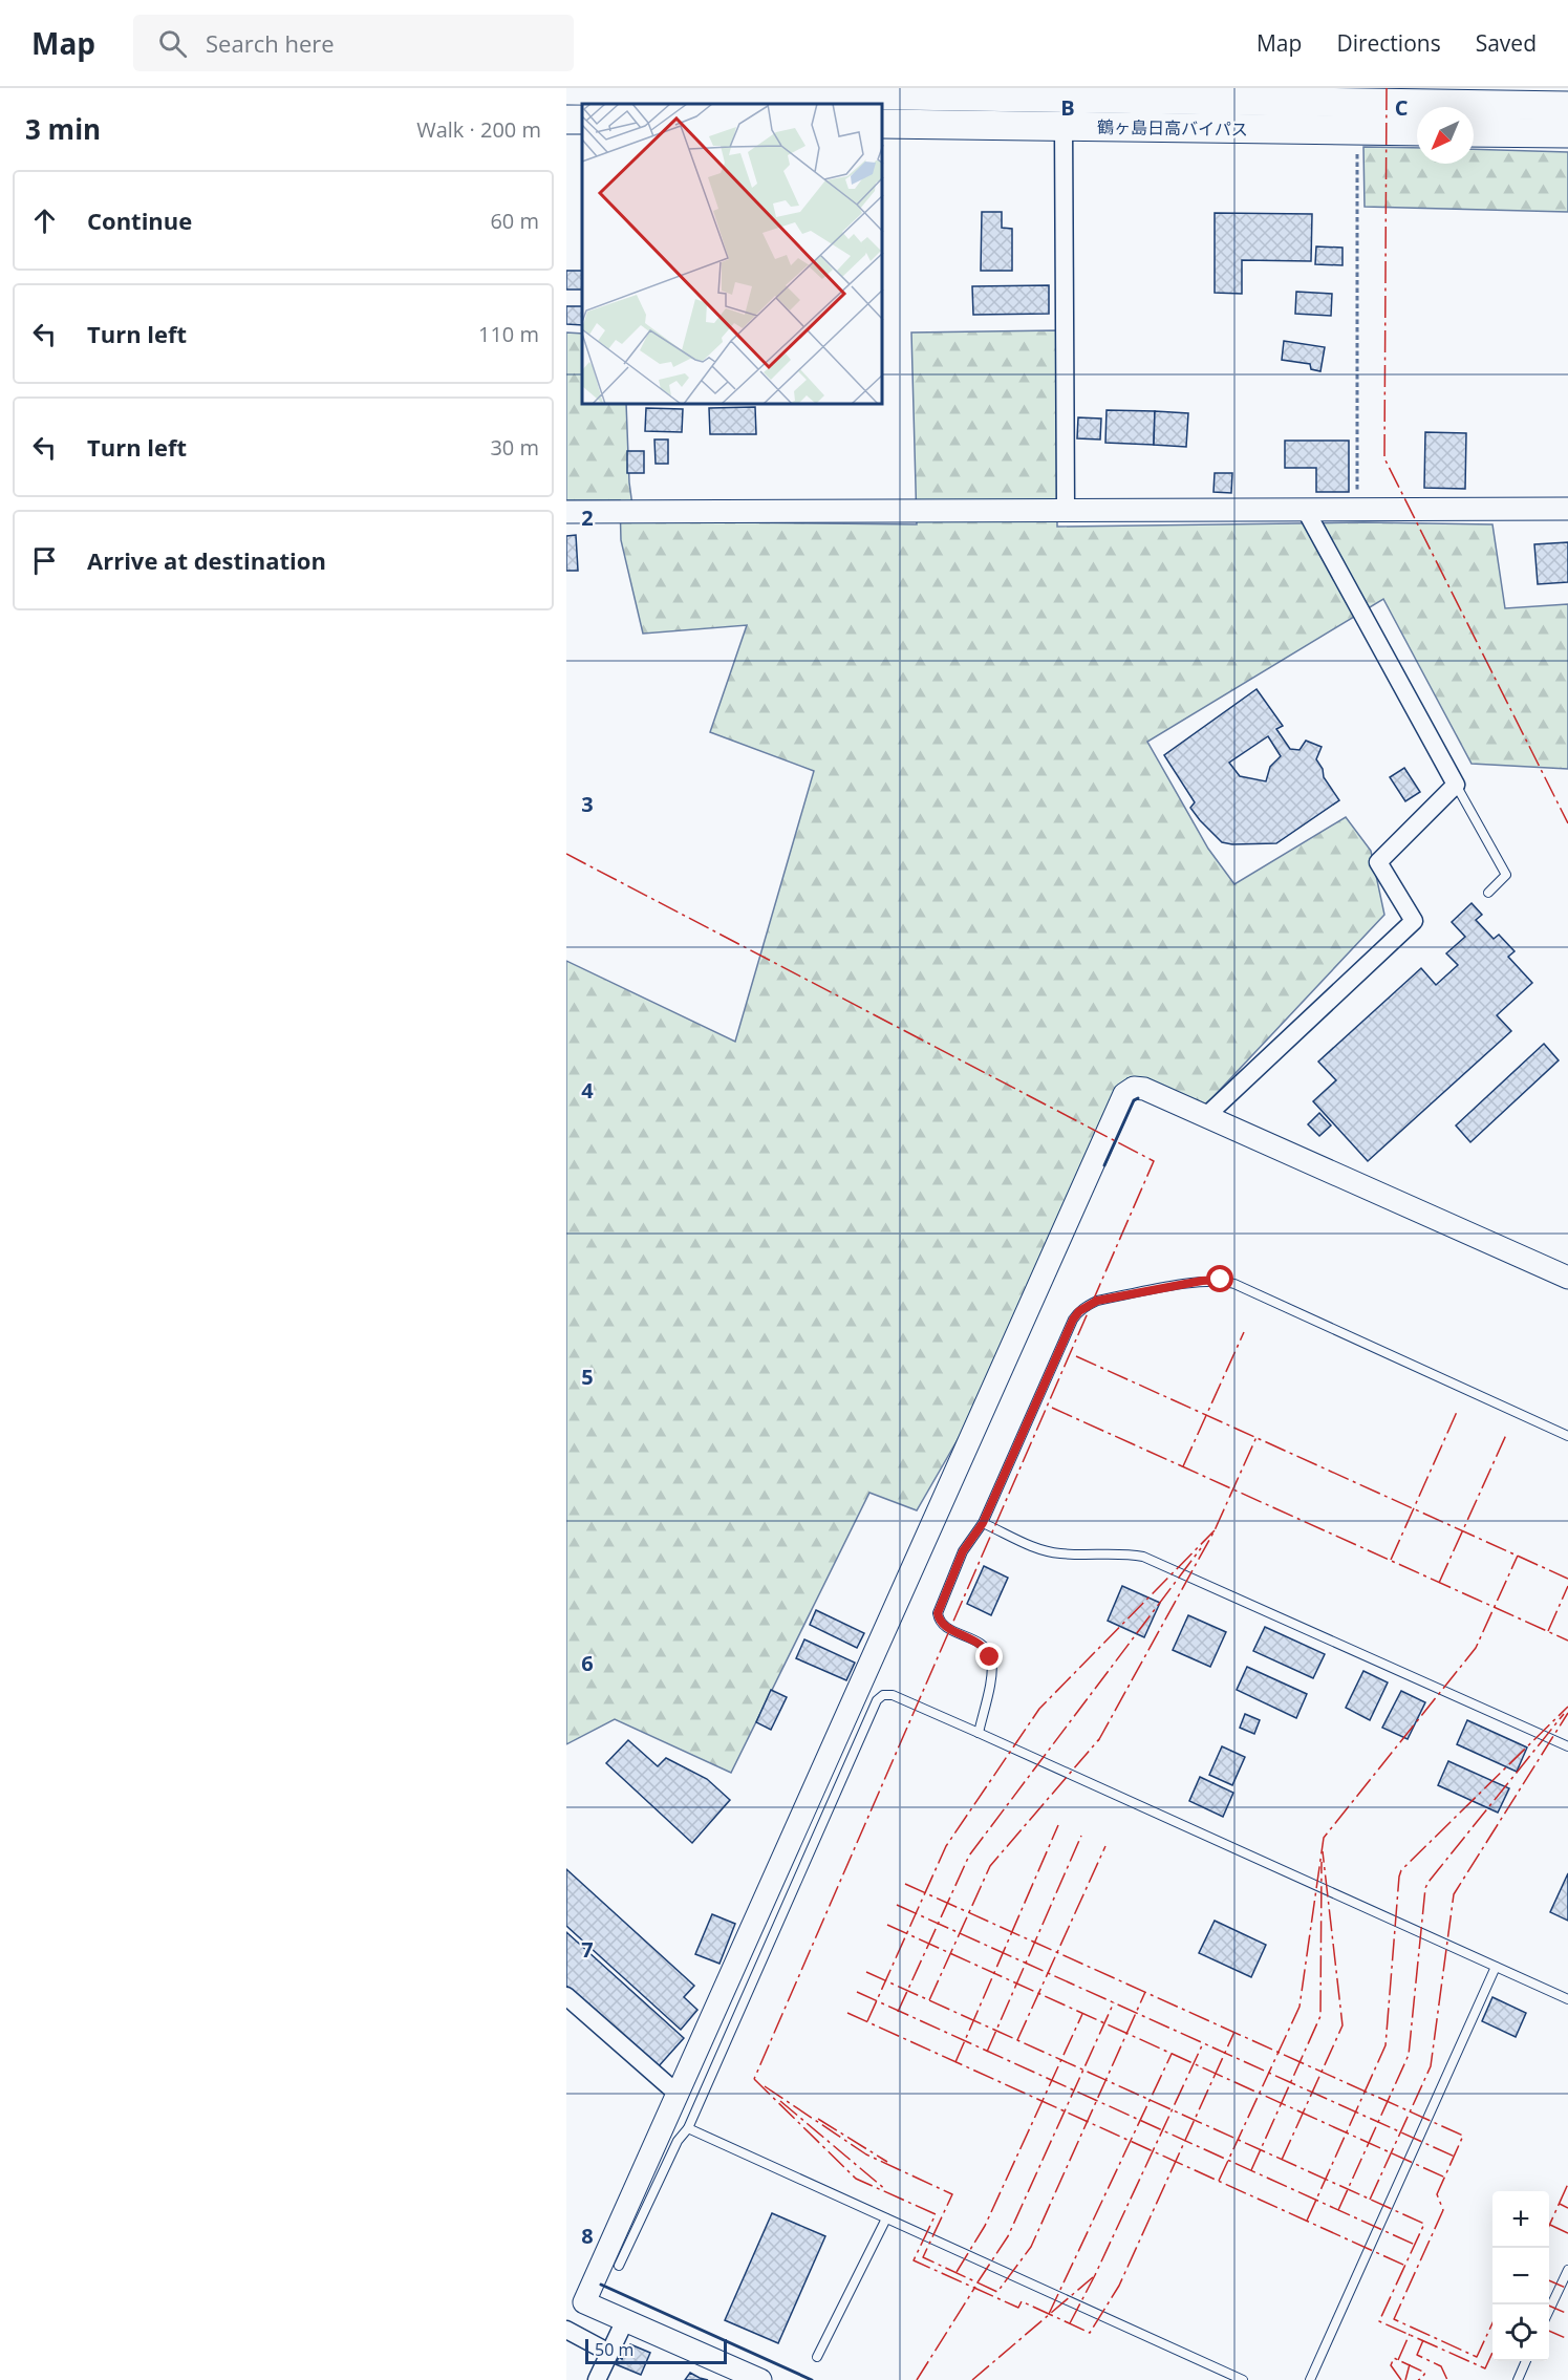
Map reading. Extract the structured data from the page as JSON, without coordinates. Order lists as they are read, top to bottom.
{
  "streets": {
    "highway": ["鶴ヶ島日高バイパス"]
  },
  "scale_bar": "50 m",
  "north": "bottom left",
  "page": {
    "header": "Map",
    "search": "Search here",
    "nav": ["Map", "Directions", "Saved"],
    "heading": ["3 min", "Walk · 200 m"],
    "list": [
      ["Continue", "60 m"],
      ["Turn left", "110 m"],
      ["Turn left", "30 m"],
      "Arrive at destination"
    ],
    "map_buttons": ["+", "−"],
    "scale": "50 m"
  },
  "grid": {
    "columns": ["B", "C"],
    "rows": [
      "2",
      "3",
      "4",
      "5",
      "6",
      "7",
      "8"
    ]
  }
}
